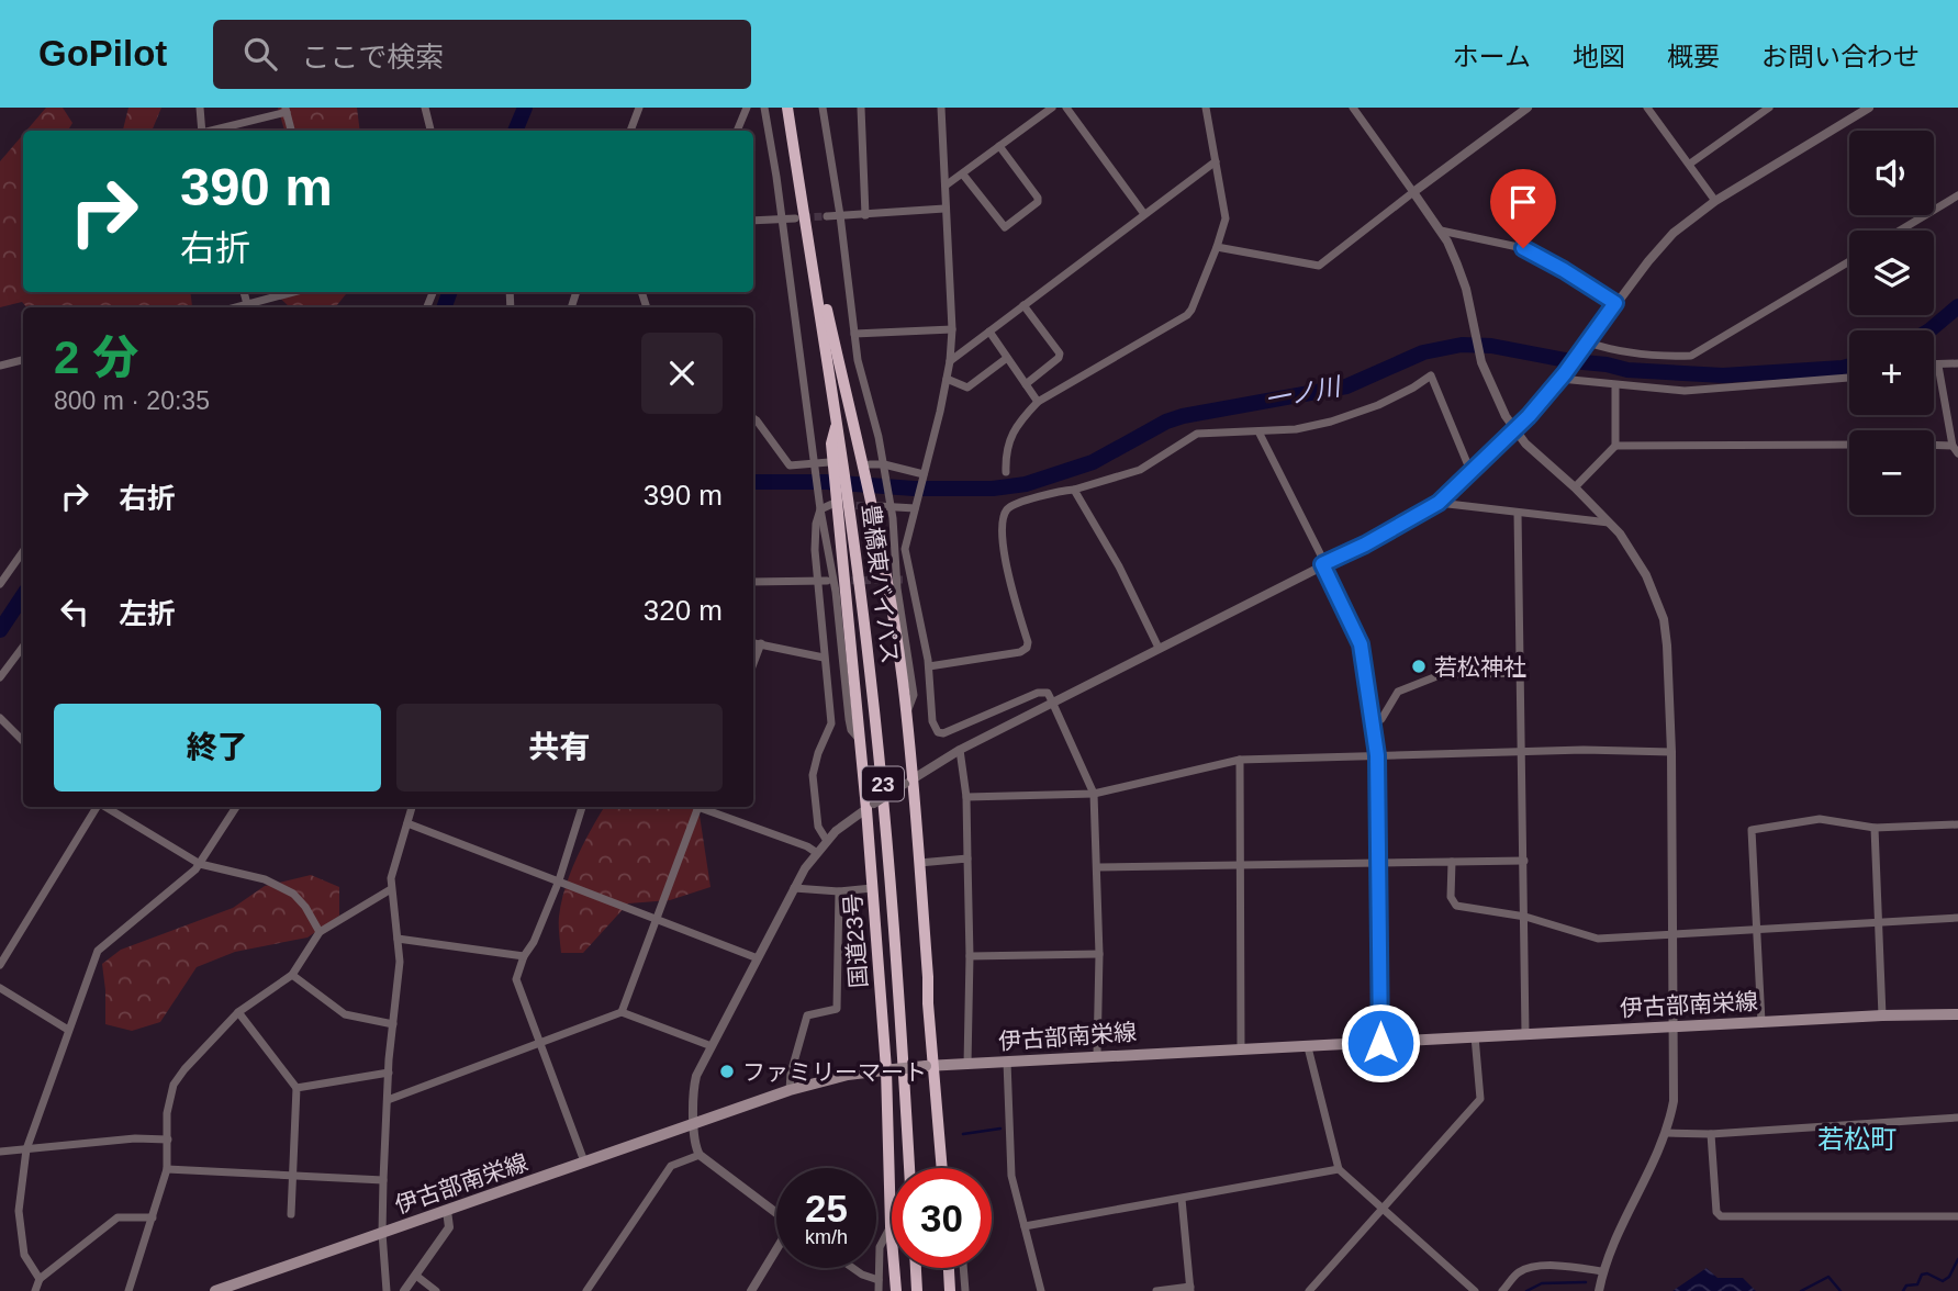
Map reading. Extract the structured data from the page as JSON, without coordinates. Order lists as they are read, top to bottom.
{
  "streets": {
    "highway": ["豊橋東バイパス", "23", "国道23号"],
    "main road": ["伊古部南栄線"]
  },
  "crossings": [
    ["豊橋東バイパス", "23"],
    ["豊橋東バイパス", "国道23号"],
    ["豊橋東バイパス", "伊古部南栄線"],
    ["23", "国道23号"],
    ["23", "伊古部南栄線"],
    ["国道23号", "伊古部南栄線"]
  ],
  "districts": ["若松町"],
  "water": ["一ノ川"],
  "places": ["若松神社", "ファミリーマート"],
  "page": {
    "header": "GoPilot",
    "search": "ここで検索",
    "nav": [
      "ホーム",
      "地図",
      "概要",
      "お問い合わせ"
    ],
    "map_buttons": ["+", "−"],
    "turn": ["390 m", "右折"],
    "heading": ["2 分", "800 m · 20:35"],
    "list": [
      {
        "name": "右折",
        "value": "390 m"
      },
      {
        "name": "左折",
        "value": "320 m"
      }
    ],
    "buttons": ["終了", "共有"],
    "speed": "25 km/h",
    "limit": "30"
  }
}
